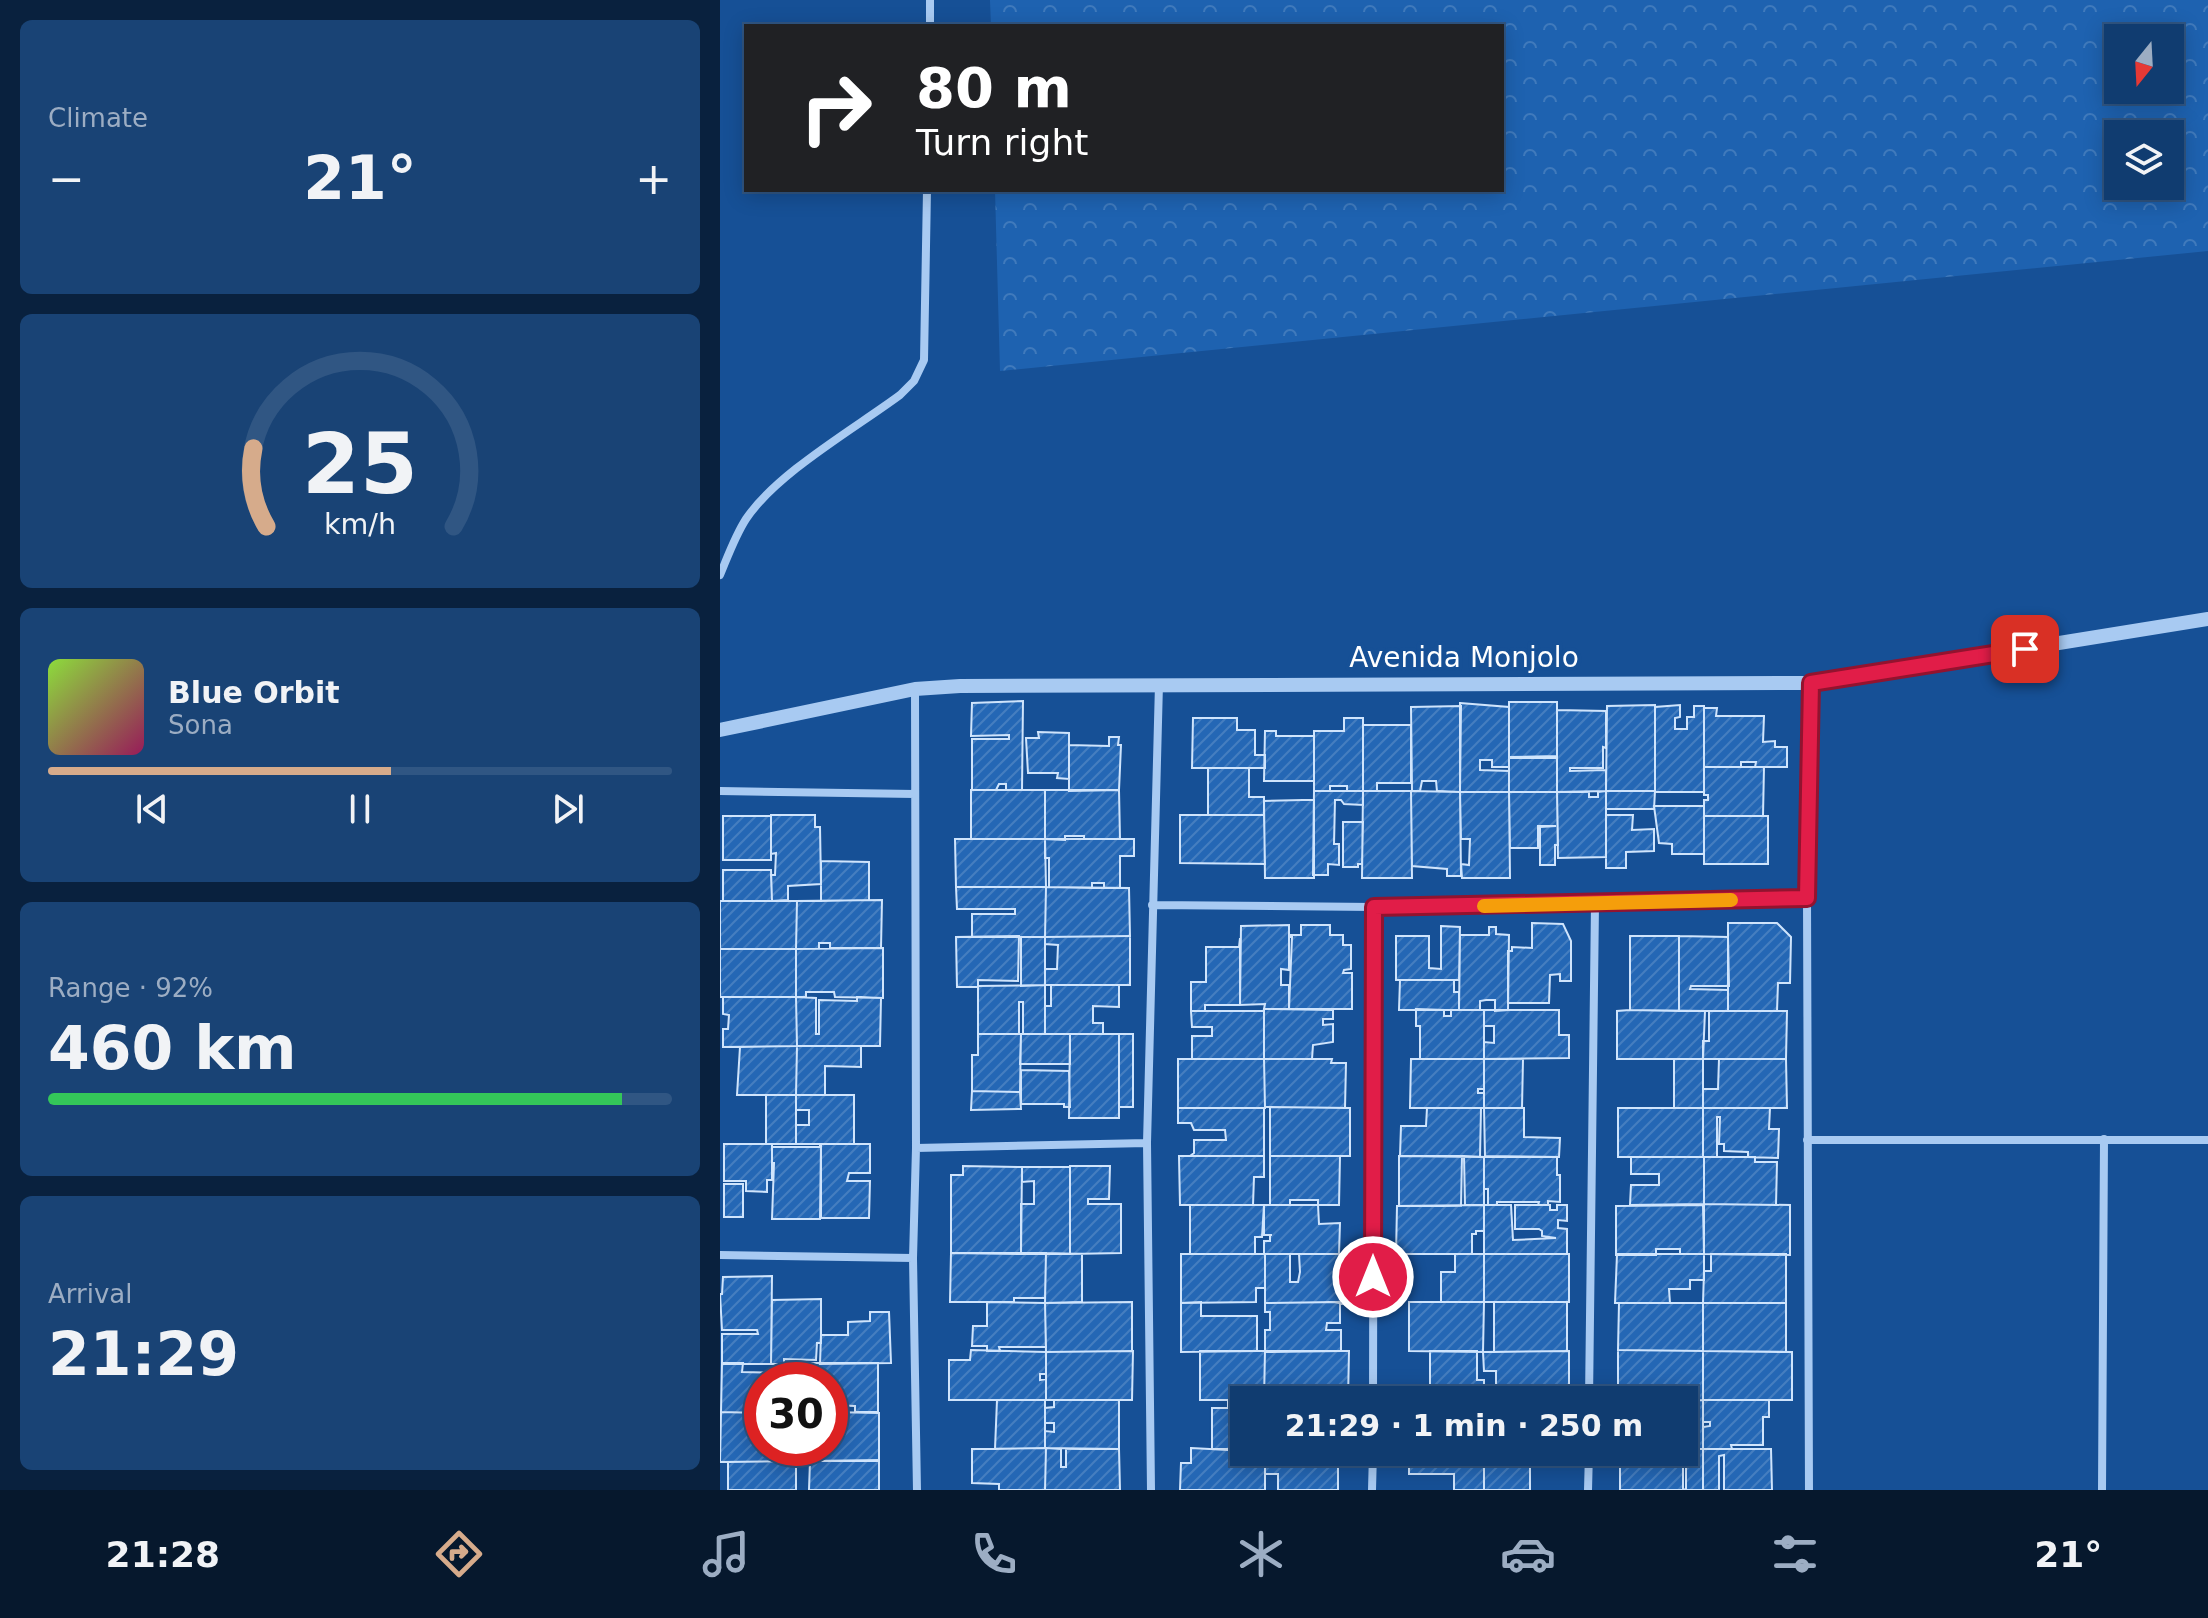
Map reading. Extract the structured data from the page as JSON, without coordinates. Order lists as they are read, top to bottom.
{
  "streets": {
    "street": ["Avenida Monjolo"]
  },
  "north": "bottom",
  "page": {
    "tile": [
      "Climate",
      ["Range · 92%", "460 km"],
      ["Arrival", "21:29"]
    ],
    "turn": ["80 m", "Turn right"],
    "heat": ["−", "21°", "+"],
    "song": ["Blue Orbit", "Sona"],
    "limit": "30",
    "trip": "21:29 · 1 min · 250 m",
    "tabs": ["21:28", "21°"],
    "gauge": ["25", "km/h"]
  }
}
